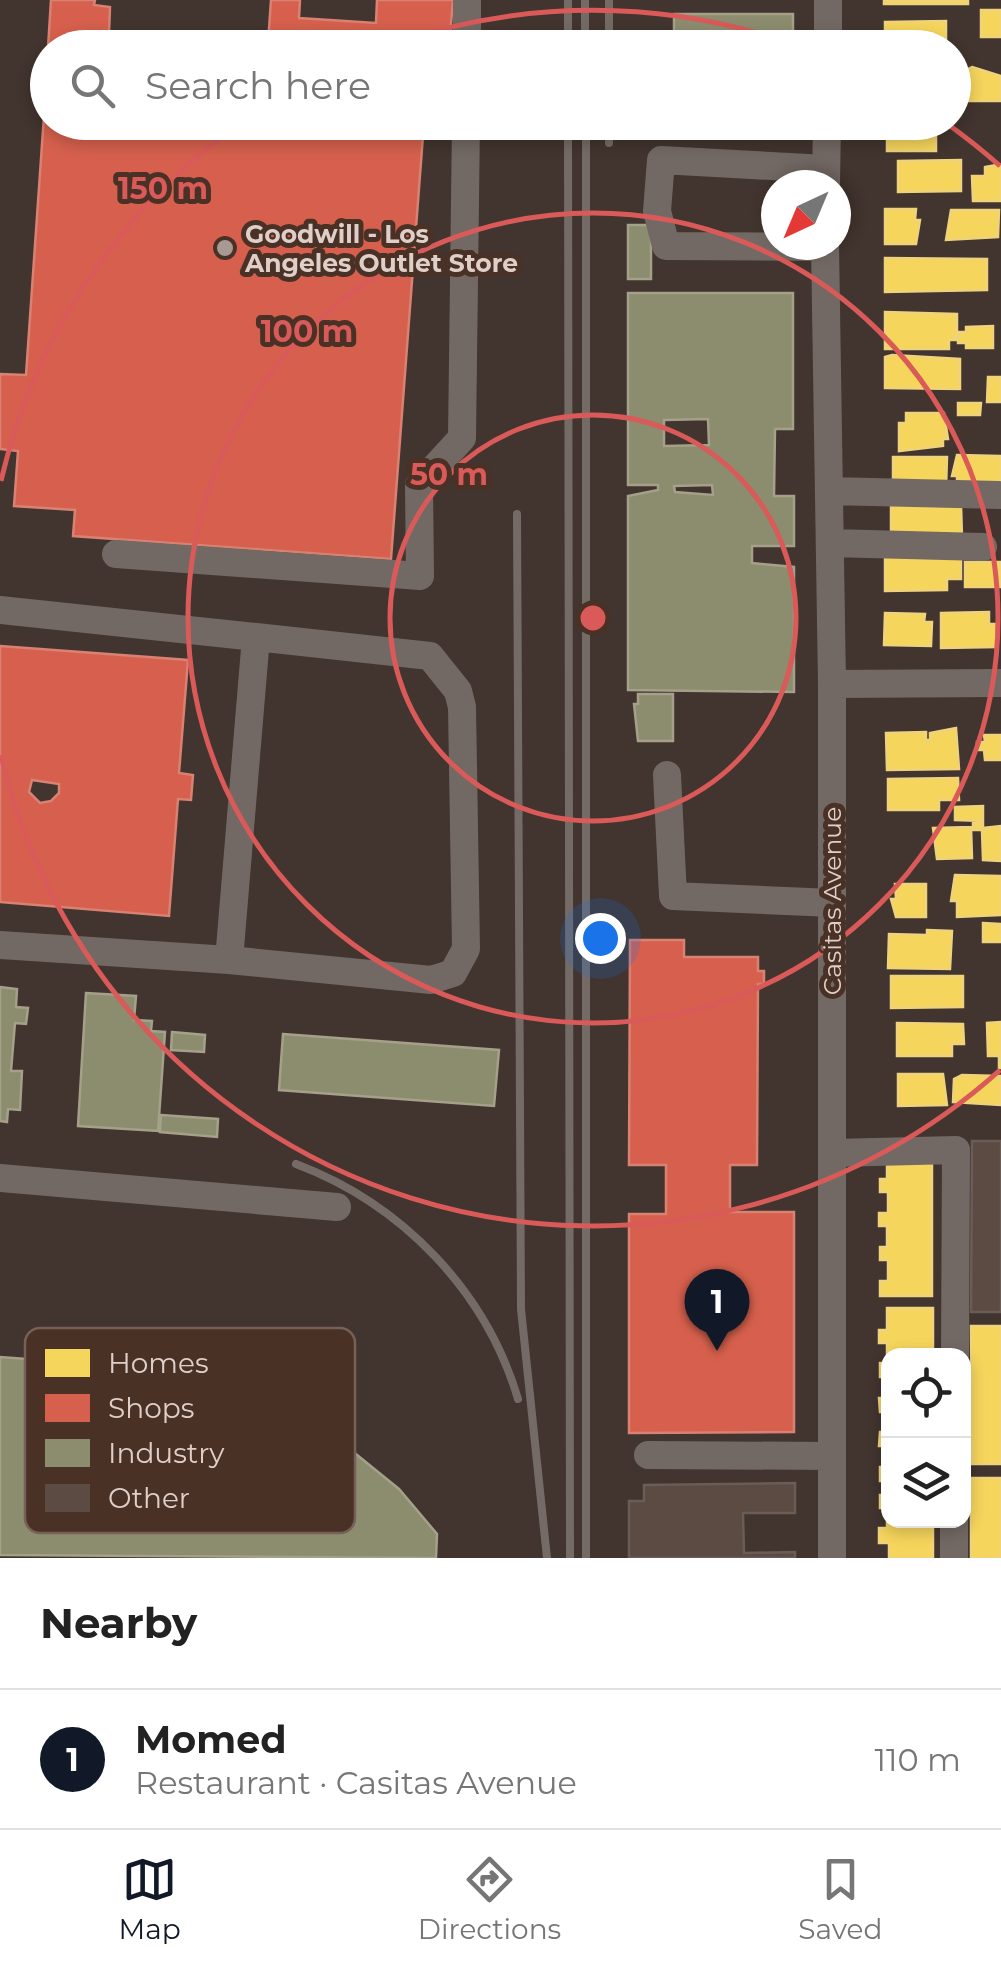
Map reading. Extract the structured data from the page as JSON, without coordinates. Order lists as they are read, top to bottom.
{
  "streets": {
    "street": ["Casitas Avenue"]
  },
  "places": ["Goodwill - Los Angeles Outlet Store"],
  "legend": [
    "Homes",
    "Shops",
    "Industry",
    "Other"
  ],
  "north": "bottom left",
  "page": {
    "search": "Search here",
    "pins": "1",
    "heading": "Nearby",
    "list": [
      {
        "mark": "1",
        "name": "Momed",
        "note": "Restaurant · Casitas Avenue",
        "value": "110 m"
      }
    ],
    "nav": ["Map", "Directions", "Saved"]
  },
  "rings": ["150 m", "100 m", "50 m"]
}
